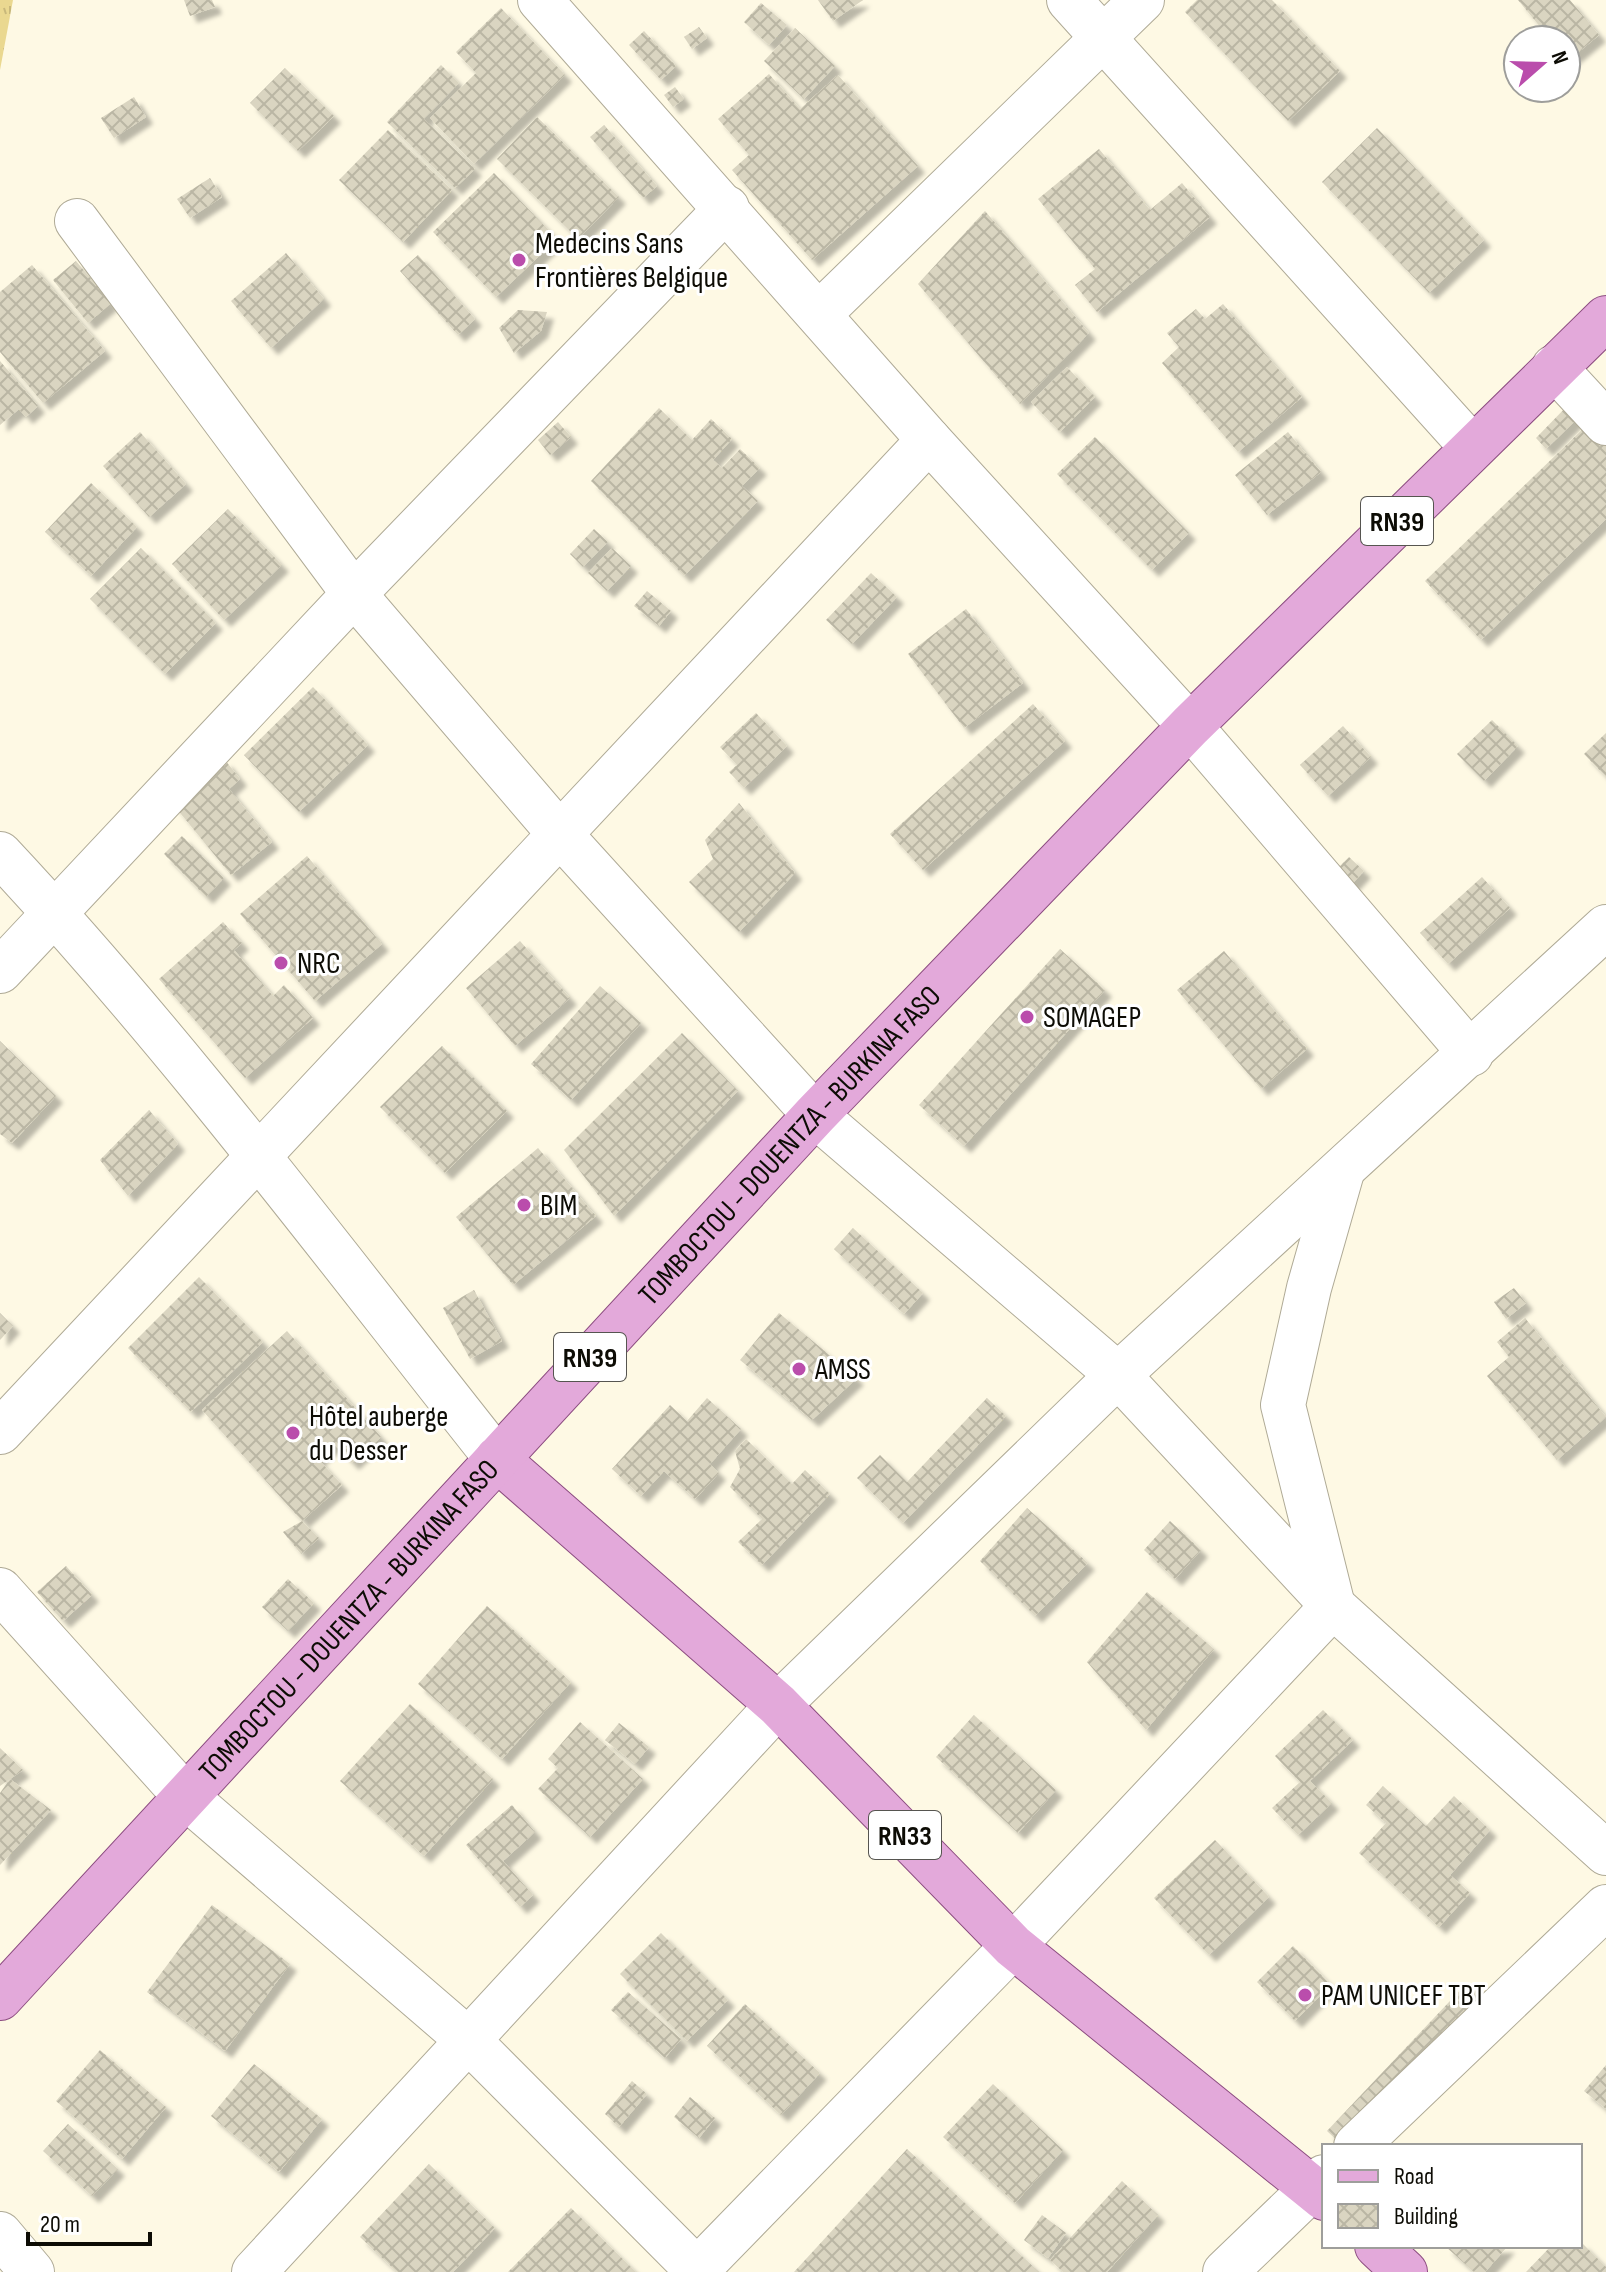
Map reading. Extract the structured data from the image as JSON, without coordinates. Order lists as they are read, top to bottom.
{
  "streets": {
    "main road": ["RN39", "TOMBOCTOU - DOUENTZA - BURKINA FASO", "RN33"]
  },
  "crossings": [
    ["TOMBOCTOU - DOUENTZA - BURKINA FASO", "RN33"]
  ],
  "places": [
    "Medecins Sans Frontières Belgique",
    "NRC",
    "SOMAGEP",
    "BIM",
    "AMSS",
    "Hôtel auberge du Desser",
    "PAM UNICEF TBT"
  ],
  "legend": ["Road", "Building"],
  "scale_bar": "20 m",
  "north": "right"
}
